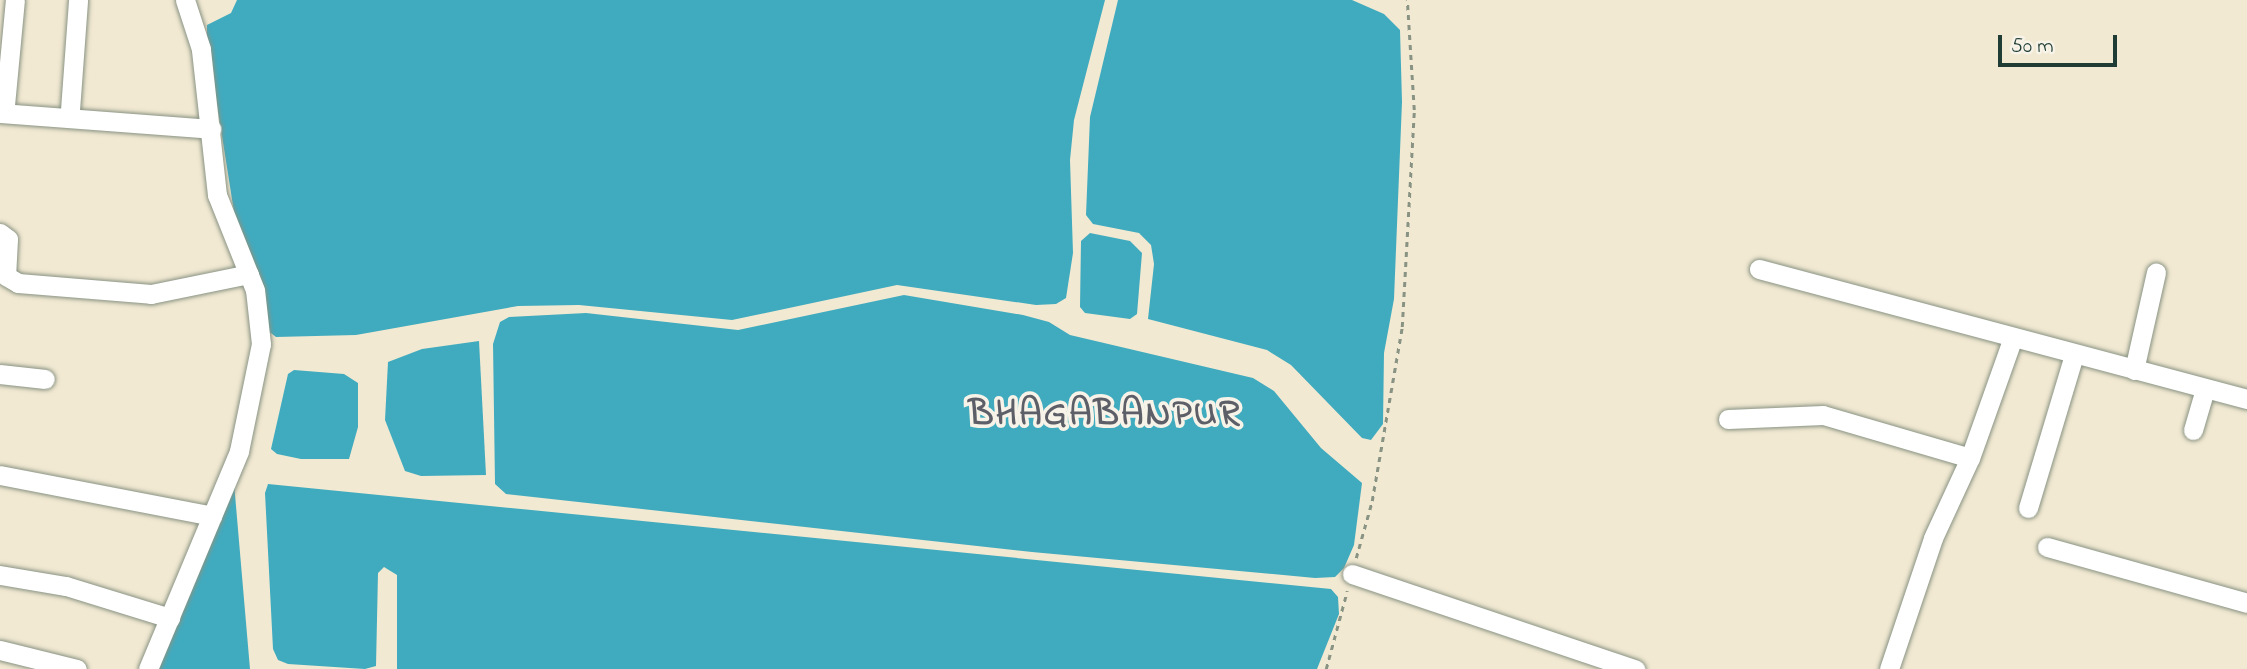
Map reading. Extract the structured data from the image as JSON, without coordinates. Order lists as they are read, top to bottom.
{
  "districts": ["BHAGABANPUR"],
  "scale_bar": "50 m"
}
